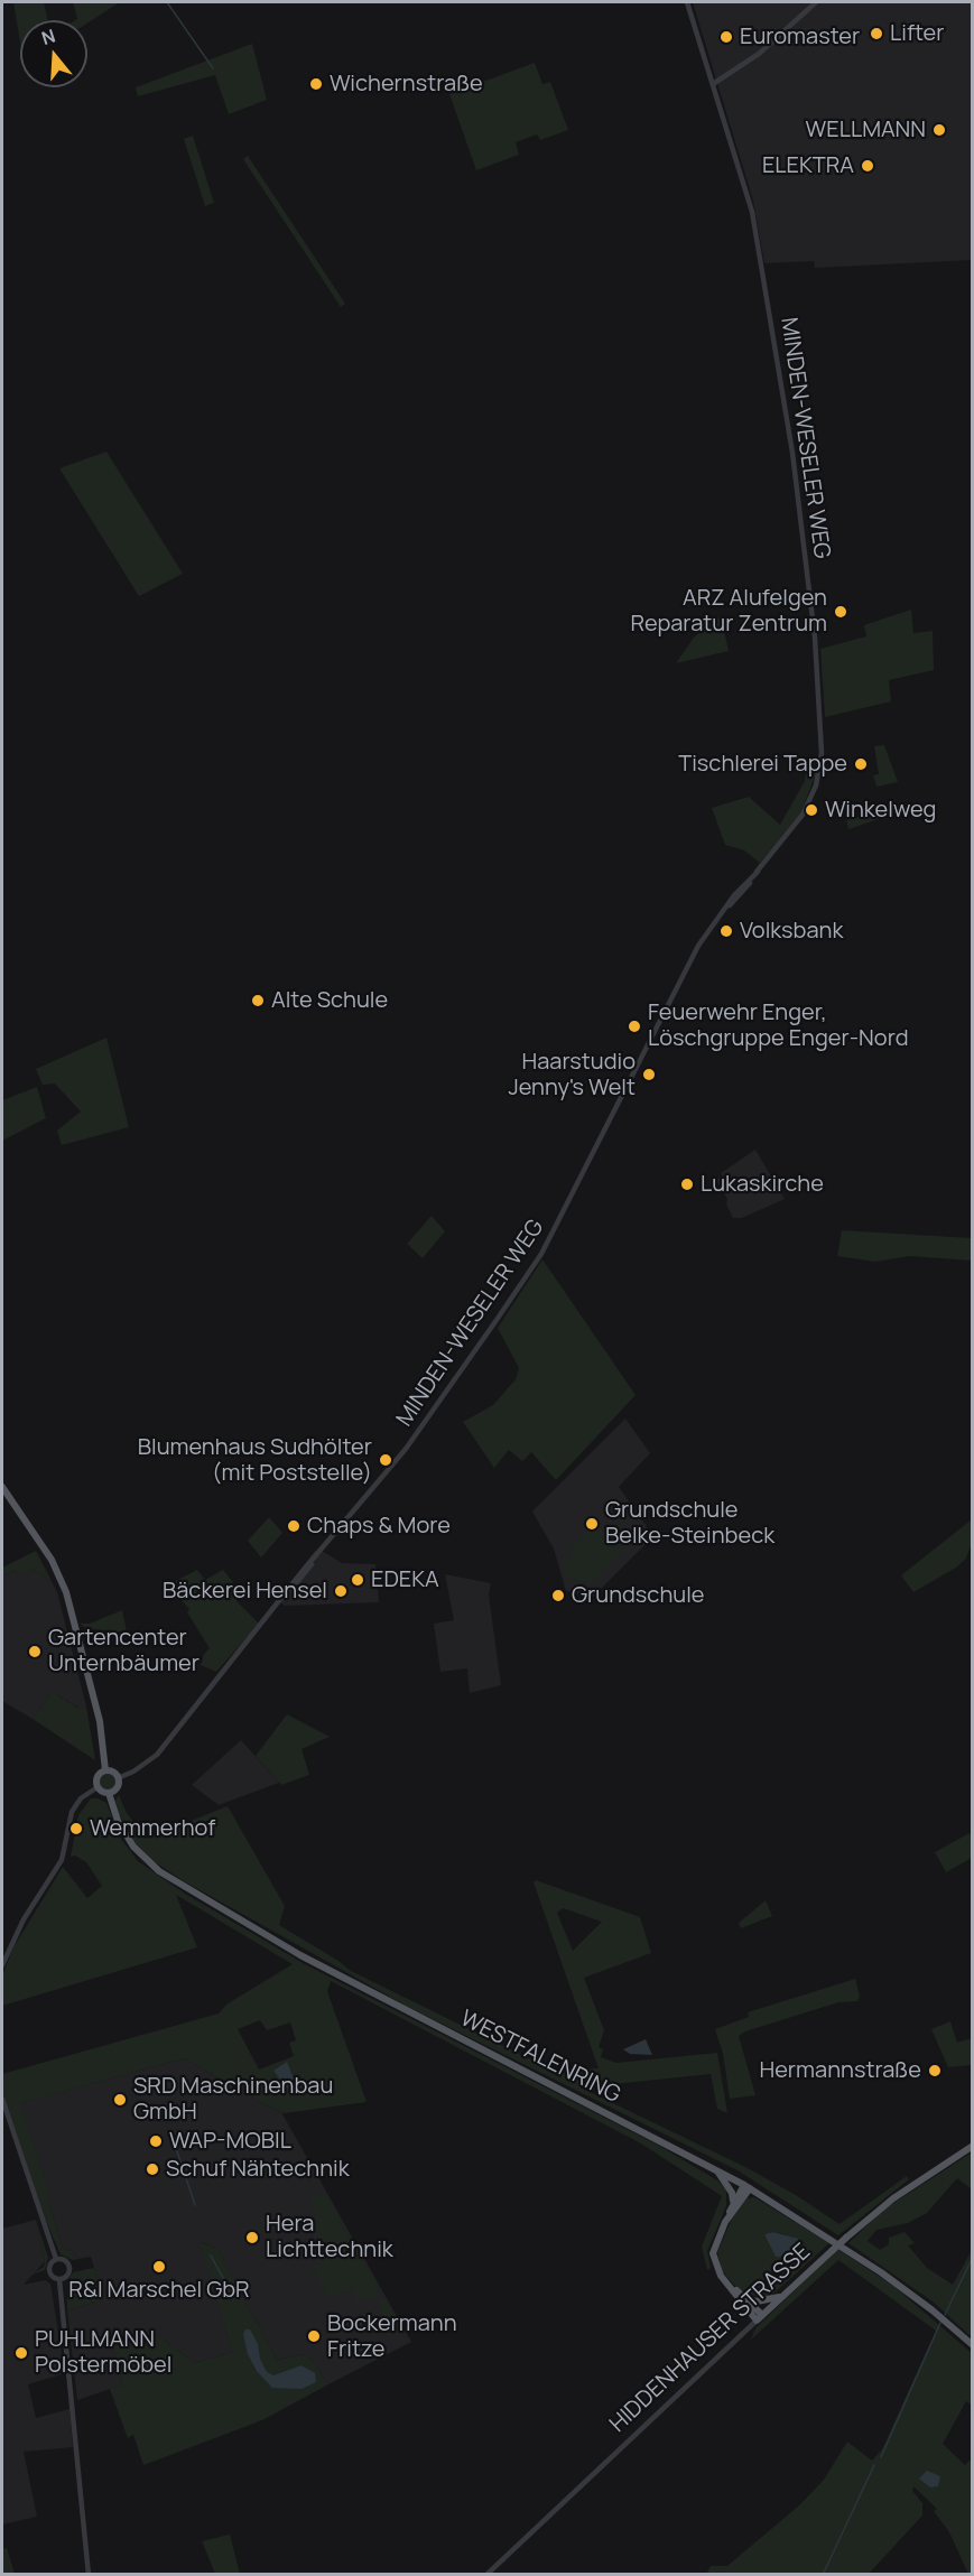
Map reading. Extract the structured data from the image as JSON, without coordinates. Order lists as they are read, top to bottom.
{
  "streets": {
    "main road": ["WESTFALENRING", "HIDDENHAUSER STRASSE"],
    "street": ["MINDEN-WESELER WEG"]
  },
  "crossings": [
    ["MINDEN-WESELER WEG", "WESTFALENRING"]
  ],
  "places": [
    "Lifter",
    "Euromaster",
    "Wichernstraße",
    "WELLMANN",
    "ELEKTRA",
    "ARZ Alufelgen Reparatur Zentrum",
    "Tischlerei Tappe",
    "Winkelweg",
    "Volksbank",
    "Alte Schule",
    "Feuerwehr Enger, Löschgruppe Enger-Nord",
    "Haarstudio Jenny's Welt",
    "Lukaskirche",
    "Blumenhaus Sudhölter (mit Poststelle)",
    "Grundschule Belke-Steinbeck",
    "Chaps & More",
    "EDEKA",
    "Bäckerei Hensel",
    "Grundschule",
    "Gartencenter Unternbäumer",
    "Wemmerhof",
    "Hermannstraße",
    "SRD Maschinenbau GmbH",
    "WAP-MOBIL",
    "Schuf Nähtechnik",
    "Hera Lichttechnik",
    "R&I Marschel GbR",
    "Bockermann Fritze",
    "PUHLMANN Polstermöbel"
  ],
  "north": "top"
}
